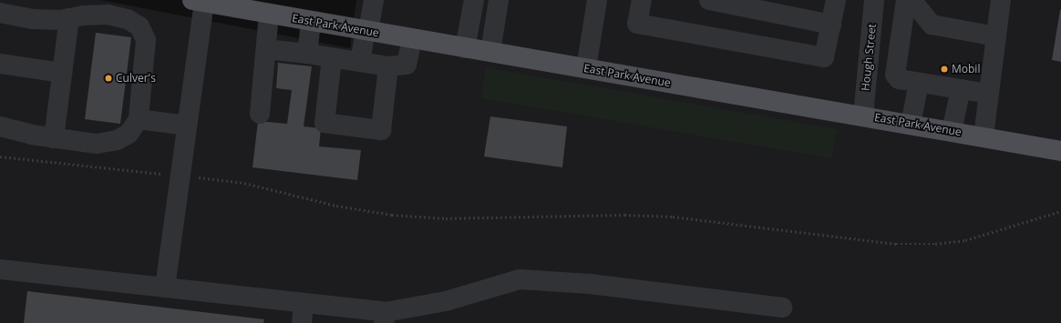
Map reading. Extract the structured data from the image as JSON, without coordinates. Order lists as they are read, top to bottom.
{
  "streets": {
    "main road": ["East Park Avenue"],
    "street": ["Hough Street"]
  },
  "crossings": [
    ["East Park Avenue", "Hough Street"]
  ],
  "places": ["Mobil", "Culver's"]
}
